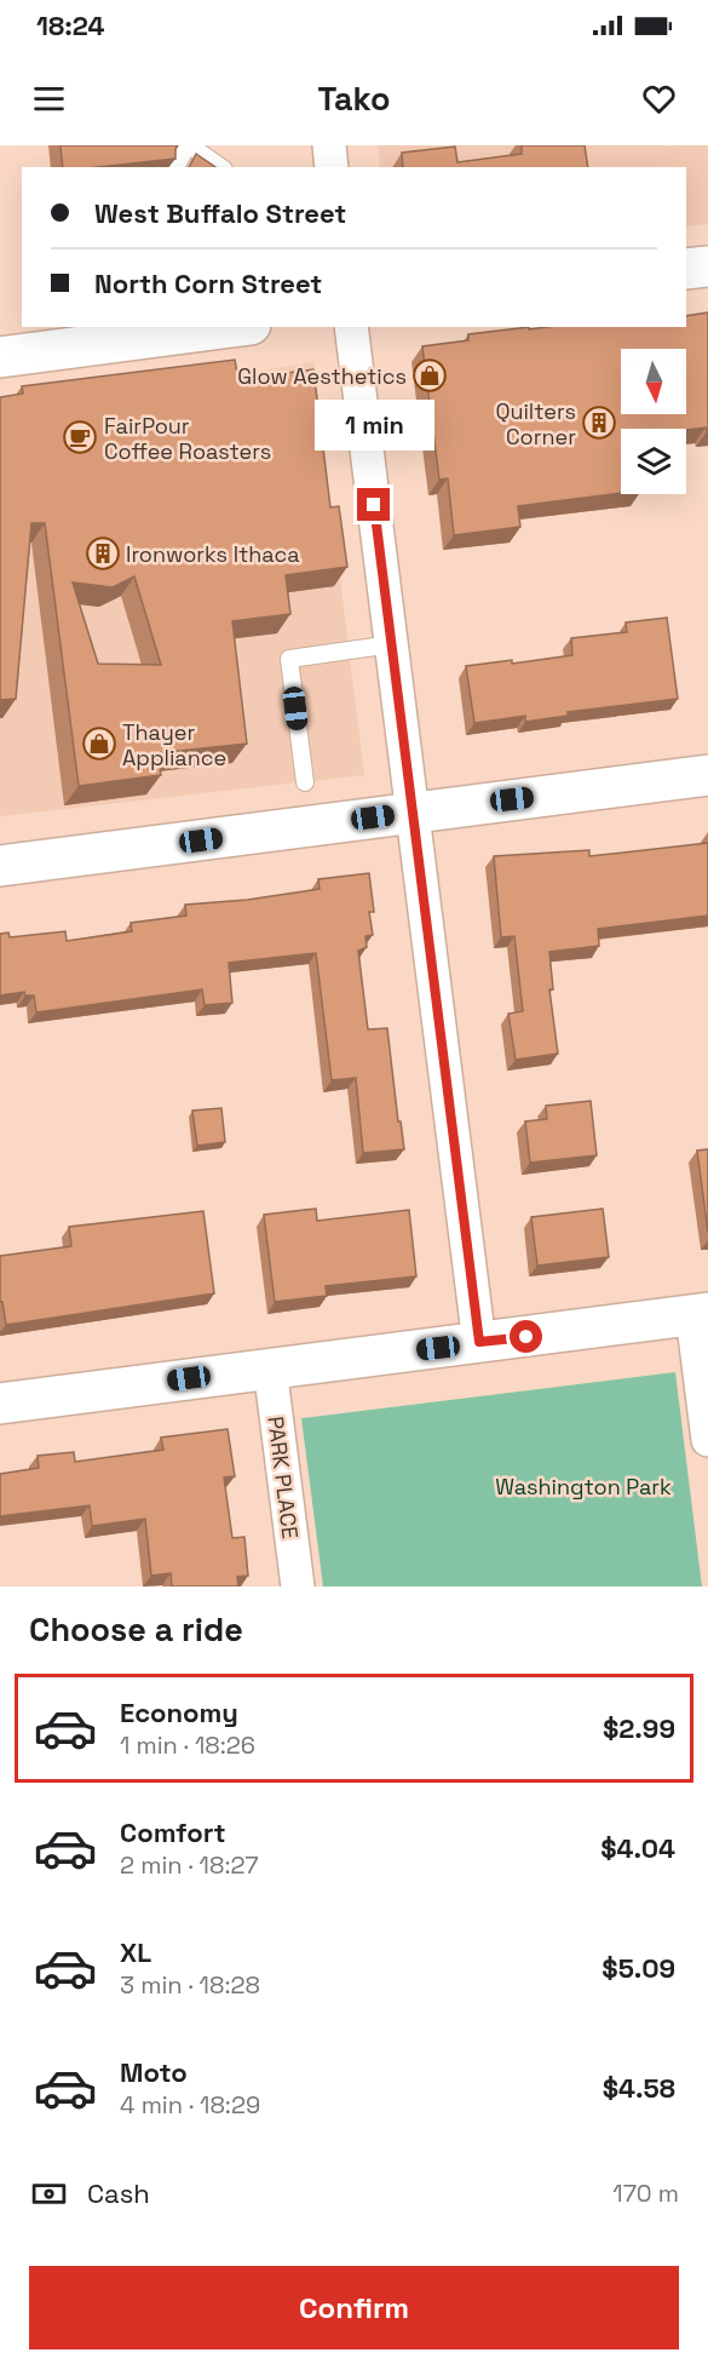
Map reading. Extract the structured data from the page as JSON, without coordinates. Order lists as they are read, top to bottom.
{
  "streets": {
    "street": ["PARK PLACE"]
  },
  "parks": ["Washington Park"],
  "places": {
    "shop": ["Glow Aesthetics", "Thayer Appliance"],
    "building": ["Quilters Corner", "Ironworks Ithaca"],
    "cafe": ["FairPour Coffee Roasters"]
  },
  "north": "bottom",
  "page": {
    "status": "18:24",
    "header": "Tako",
    "banner": ["West Buffalo Street", "North Corn Street"],
    "bubble": "1 min",
    "heading": "Choose a ride",
    "list": [
      {
        "name": "Economy",
        "note": "1 min · 18:26",
        "value": "$2.99"
      },
      {
        "name": "Comfort",
        "note": "2 min · 18:27",
        "value": "$4.04"
      },
      {
        "name": "XL",
        "note": "3 min · 18:28",
        "value": "$5.09"
      },
      {
        "name": "Moto",
        "note": "4 min · 18:29",
        "value": "$4.58"
      }
    ],
    "pay": ["Cash", "170 m"],
    "buttons": "Confirm"
  }
}
